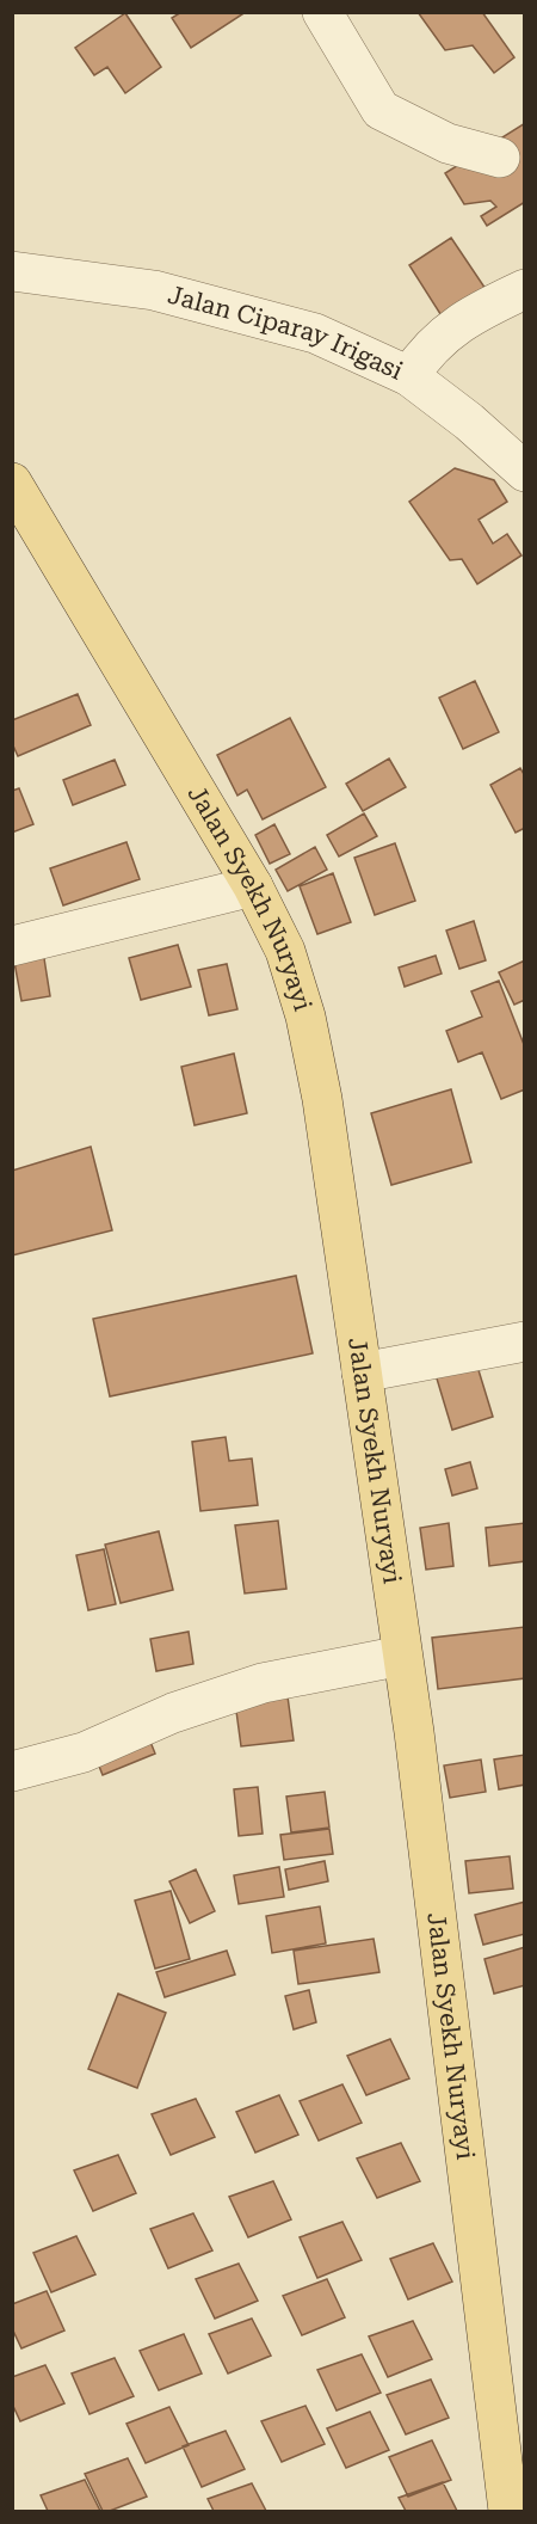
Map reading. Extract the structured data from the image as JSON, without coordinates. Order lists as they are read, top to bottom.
{
  "streets": {
    "main road": ["Jalan Syekh Nuryayi"],
    "street": ["Jalan Ciparay Irigasi"]
  }
}
